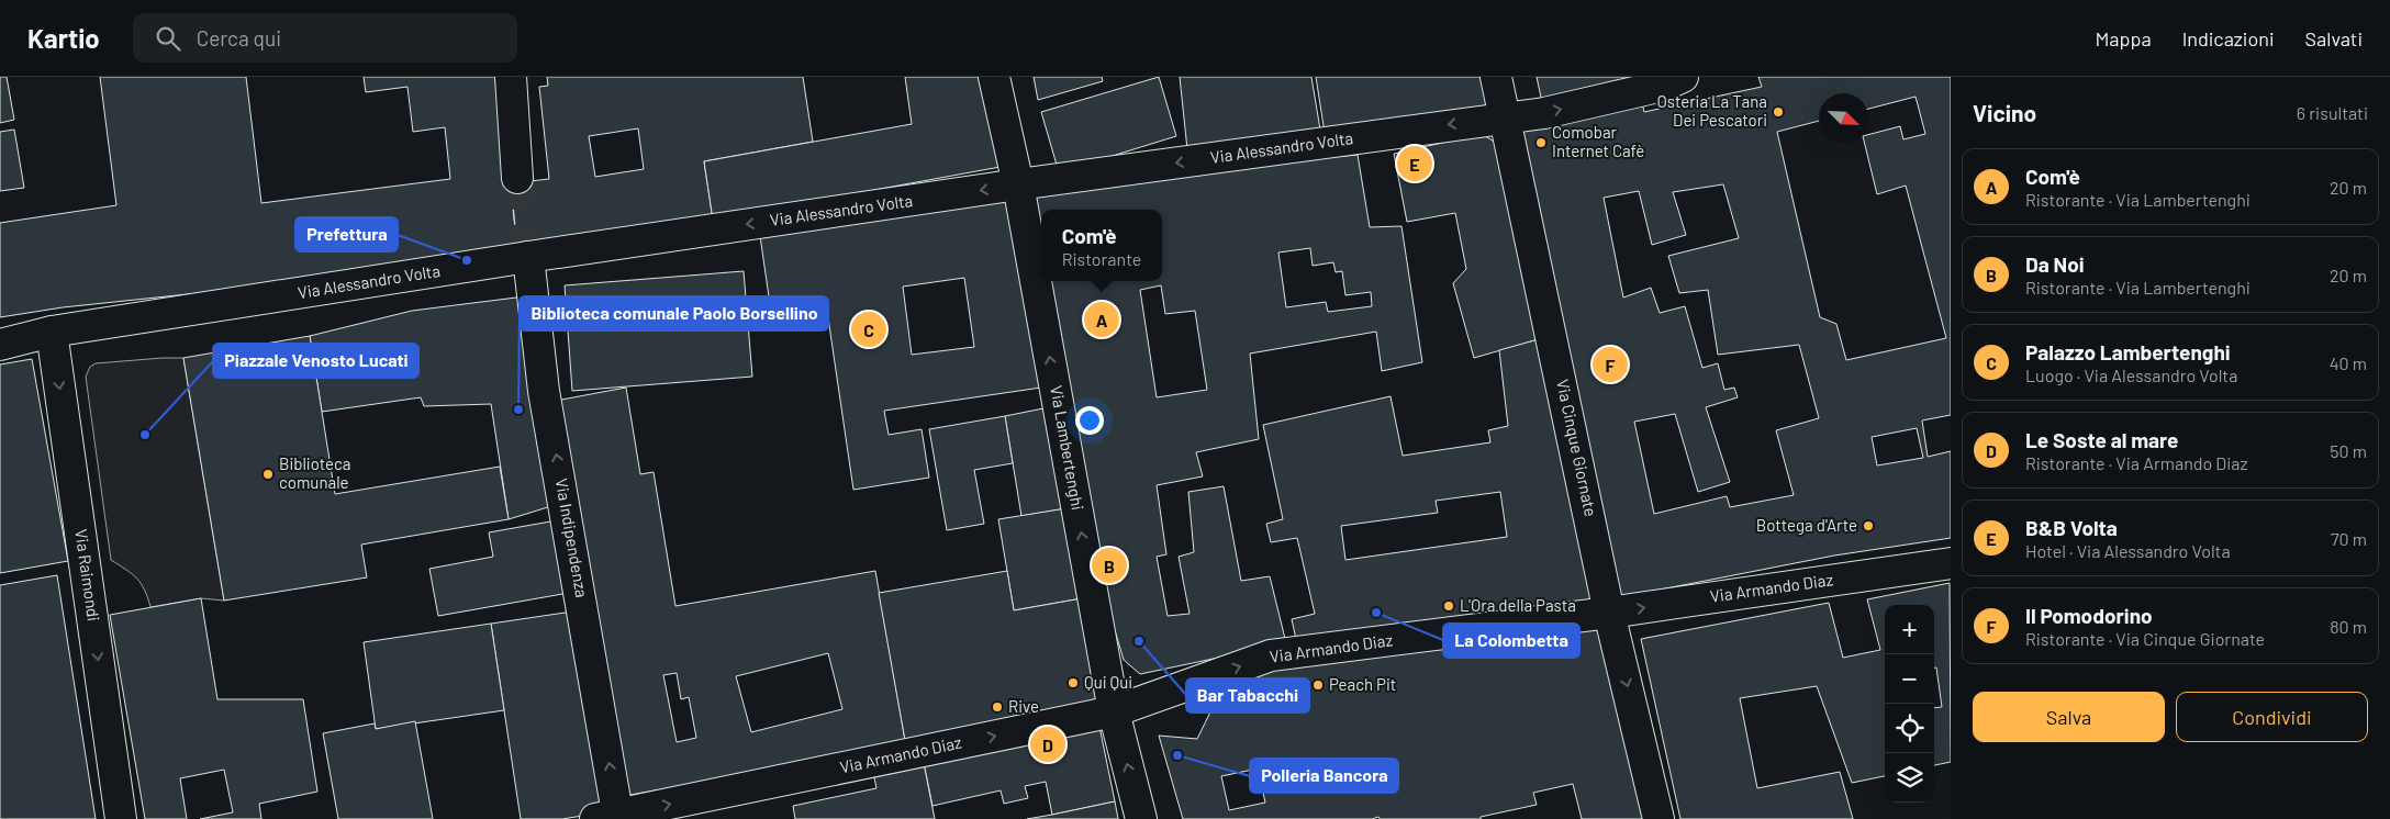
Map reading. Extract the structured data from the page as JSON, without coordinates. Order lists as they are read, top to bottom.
{
  "streets": {
    "street": [
      "Via Alessandro Volta",
      "Via Lambertenghi",
      "Via Cinque Giornate",
      "Via Indipendenza",
      "Via Raimondi",
      "Via Armando Diaz"
    ]
  },
  "crossings": [
    ["Via Alessandro Volta", "Via Lambertenghi"],
    ["Via Alessandro Volta", "Via Cinque Giornate"],
    ["Via Alessandro Volta", "Via Indipendenza"],
    ["Via Alessandro Volta", "Via Raimondi"],
    ["Via Lambertenghi", "Via Armando Diaz"],
    ["Via Cinque Giornate", "Via Armando Diaz"],
    ["Via Indipendenza", "Via Armando Diaz"]
  ],
  "one_way": [
    "Via Lambertenghi",
    "Via Indipendenza",
    "Via Raimondi",
    "Via Armando Diaz"
  ],
  "places": [
    "Osteria La Tana Dei Pescatori",
    "Comobar Internet Cafè",
    "Prefettura",
    "Biblioteca comunale Paolo Borsellino",
    "Piazzale Venosto Lucati",
    "Biblioteca comunale",
    "Bottega d'Arte",
    "L'Ora della Pasta",
    "La Colombetta",
    "Bar Tabacchi",
    "Qui Qui",
    "Peach Pit",
    "Rive",
    "Polleria Bancora"
  ],
  "north": "bottom right",
  "page": {
    "header": "Kartio",
    "search": "Cerca qui",
    "nav": ["Mappa", "Indicazioni", "Salvati"],
    "heading": ["Vicino", "6 risultati"],
    "pins": [
      "E",
      "A",
      "C",
      "F",
      "B",
      "D"
    ],
    "list": [
      {
        "mark": "A",
        "name": "Com'è",
        "note": "Ristorante · Via Lambertenghi",
        "value": "20 m"
      },
      {
        "mark": "B",
        "name": "Da Noi",
        "note": "Ristorante · Via Lambertenghi",
        "value": "20 m"
      },
      {
        "mark": "C",
        "name": "Palazzo Lambertenghi",
        "note": "Luogo · Via Alessandro Volta",
        "value": "40 m"
      },
      {
        "mark": "D",
        "name": "Le Soste al mare",
        "note": "Ristorante · Via Armando Diaz",
        "value": "50 m"
      },
      {
        "mark": "E",
        "name": "B&B Volta",
        "note": "Hotel · Via Alessandro Volta",
        "value": "70 m"
      },
      {
        "mark": "F",
        "name": "Il Pomodorino",
        "note": "Ristorante · Via Cinque Giornate",
        "value": "80 m"
      }
    ],
    "popup": ["Com'è", "Ristorante"],
    "map_buttons": ["+", "−"],
    "buttons": ["Salva", "Condividi"]
  }
}
